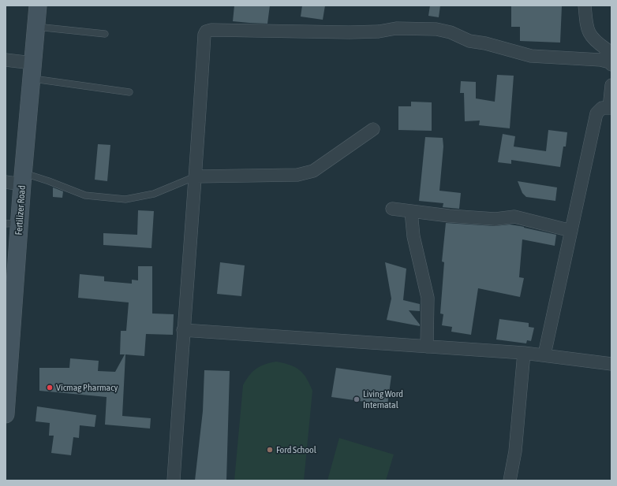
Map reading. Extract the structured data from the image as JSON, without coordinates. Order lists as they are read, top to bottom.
{
  "streets": {
    "street": ["Fertilizer Road"]
  },
  "places": ["Vicmag Pharmacy", "Living Word Internatal", "Ford School"]
}
